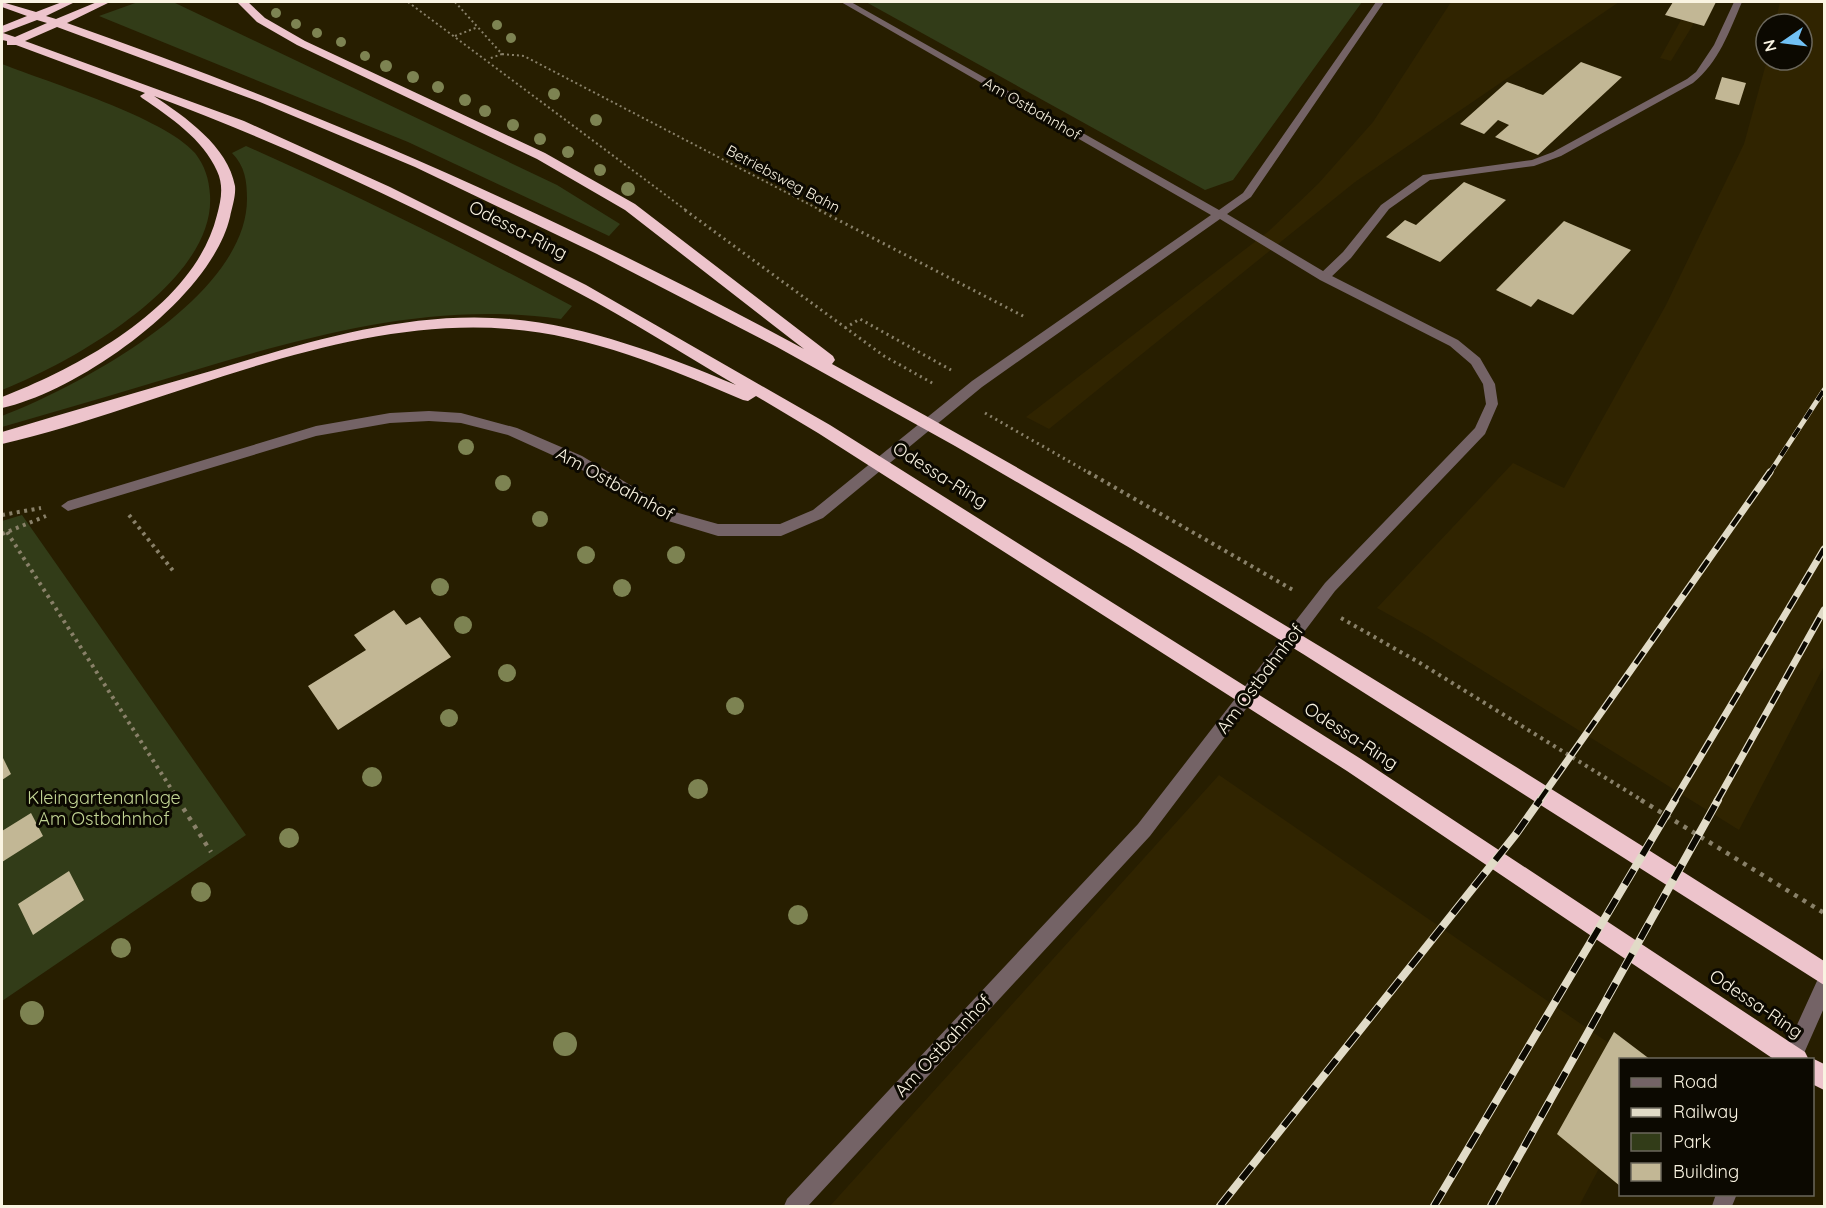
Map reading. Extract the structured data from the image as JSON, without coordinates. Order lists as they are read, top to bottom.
{
  "streets": {
    "highway": ["Odessa-Ring"],
    "street": ["Am Ostbahnhof"],
    "path": ["Betriebsweg Bahn"]
  },
  "crossings": [
    ["Am Ostbahnhof", "Betriebsweg Bahn"]
  ],
  "parks": ["Kleingartenanlage Am Ostbahnhof"],
  "legend": [
    "Road",
    "Railway",
    "Park",
    "Building"
  ],
  "north": "left"
}
